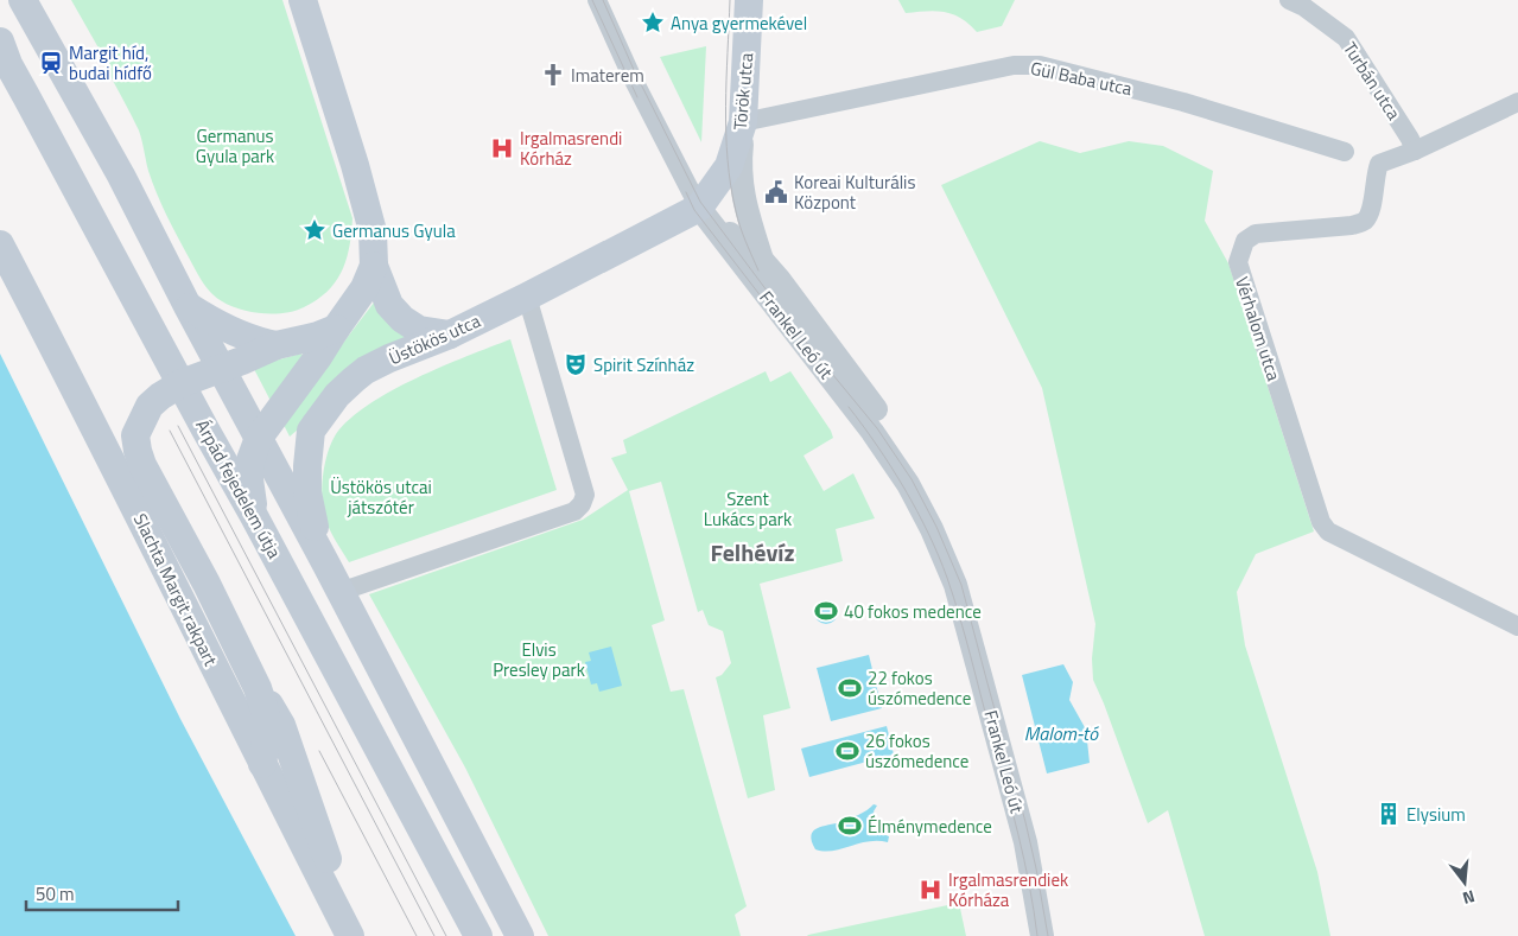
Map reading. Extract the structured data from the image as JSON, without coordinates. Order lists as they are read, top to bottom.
{
  "streets": {
    "main road": [
      "Török utca",
      "Üstökös utca",
      "Árpád fejedelem útja",
      "Slachta Margit rakpart"
    ],
    "street": [
      "Gül Baba utca",
      "Turbán utca",
      "Vérhalom utca",
      "Frankel Leó út"
    ]
  },
  "crossings": [
    ["Gül Baba utca", "Török utca"],
    ["Gül Baba utca", "Frankel Leó út"],
    ["Turbán utca", "Vérhalom utca"],
    ["Török utca", "Frankel Leó út"],
    ["Török utca", "Üstökös utca"],
    ["Frankel Leó út", "Üstökös utca"]
  ],
  "districts": ["Felhévíz"],
  "water": ["Malom-tó"],
  "parks": [
    "Germanus Gyula park",
    "Üstökös utcai játszótér",
    "Szent Lukács park",
    "Elvis Presley park"
  ],
  "places": {
    "place": ["Anya gyermekével", "Germanus Gyula"],
    "station": ["Margit híd, budai hídfő"],
    "church": ["Imaterem"],
    "hospital": ["Irgalmasrendi Kórház", "Irgalmasrendiek Kórháza"],
    "public building": ["Koreai Kulturális Központ"],
    "theatre": ["Spirit Színház"],
    "sports": [
      "40 fokos medence",
      "22 fokos úszómedence",
      "26 fokos úszómedence",
      "Élménymedence"
    ],
    "building": ["Elysium"]
  },
  "scale_bar": "50 m",
  "north": "bottom"
}
